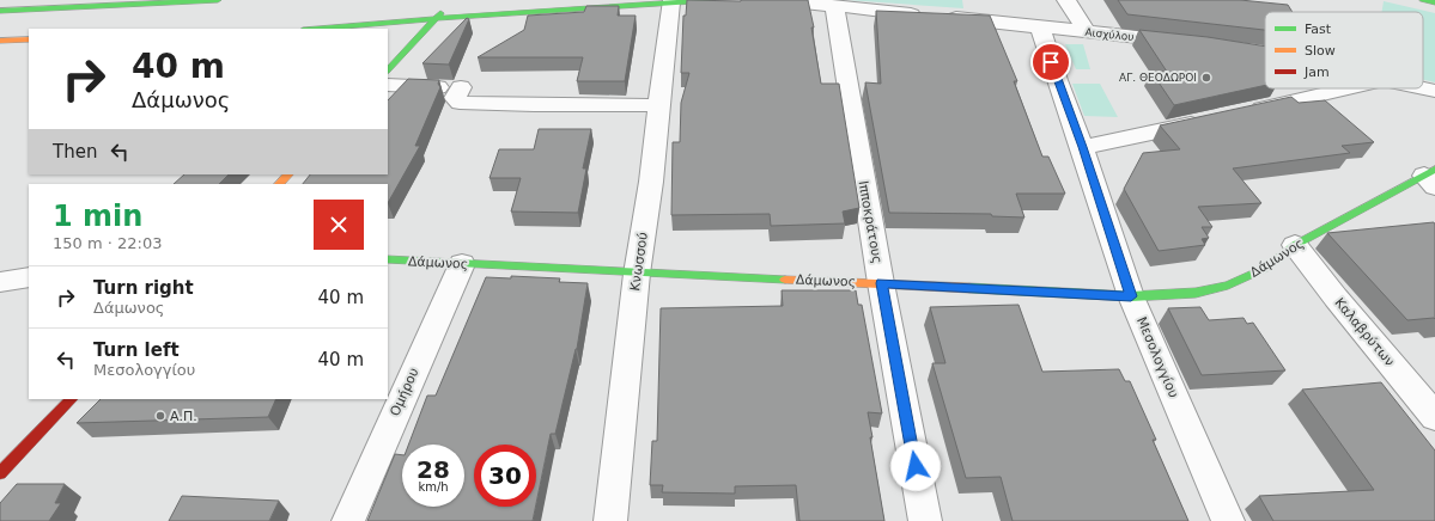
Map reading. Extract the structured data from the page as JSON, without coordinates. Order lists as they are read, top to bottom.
{
  "streets": {
    "main road": ["Δάμωνος"],
    "street": [
      "Αισχύλου",
      "Ιπποκράτους",
      "Κνωσσού",
      "Καλαβρύτων",
      "Μεσολογγίου",
      "Ομήρου"
    ]
  },
  "crossings": [
    ["Αισχύλου", "Ιπποκράτους"],
    ["Αισχύλου", "Μεσολογγίου"],
    ["Ιπποκράτους", "Δάμωνος"],
    ["Δάμωνος", "Κνωσσού"],
    ["Δάμωνος", "Καλαβρύτων"],
    ["Δάμωνος", "Μεσολογγίου"],
    ["Δάμωνος", "Ομήρου"]
  ],
  "places": ["ΑΓ. ΘΕΟΔΩΡΟΙ", "Α.Π."],
  "legend": ["Fast", "Slow", "Jam"],
  "page": {
    "turn": ["40 m", "Δάμωνος"],
    "then": "Then",
    "heading": ["1 min", "150 m · 22:03"],
    "list": [
      {
        "name": "Turn right",
        "note": "Δάμωνος",
        "value": "40 m"
      },
      {
        "name": "Turn left",
        "note": "Μεσολογγίου",
        "value": "40 m"
      }
    ],
    "speed": "28 km/h",
    "limit": "30"
  }
}
